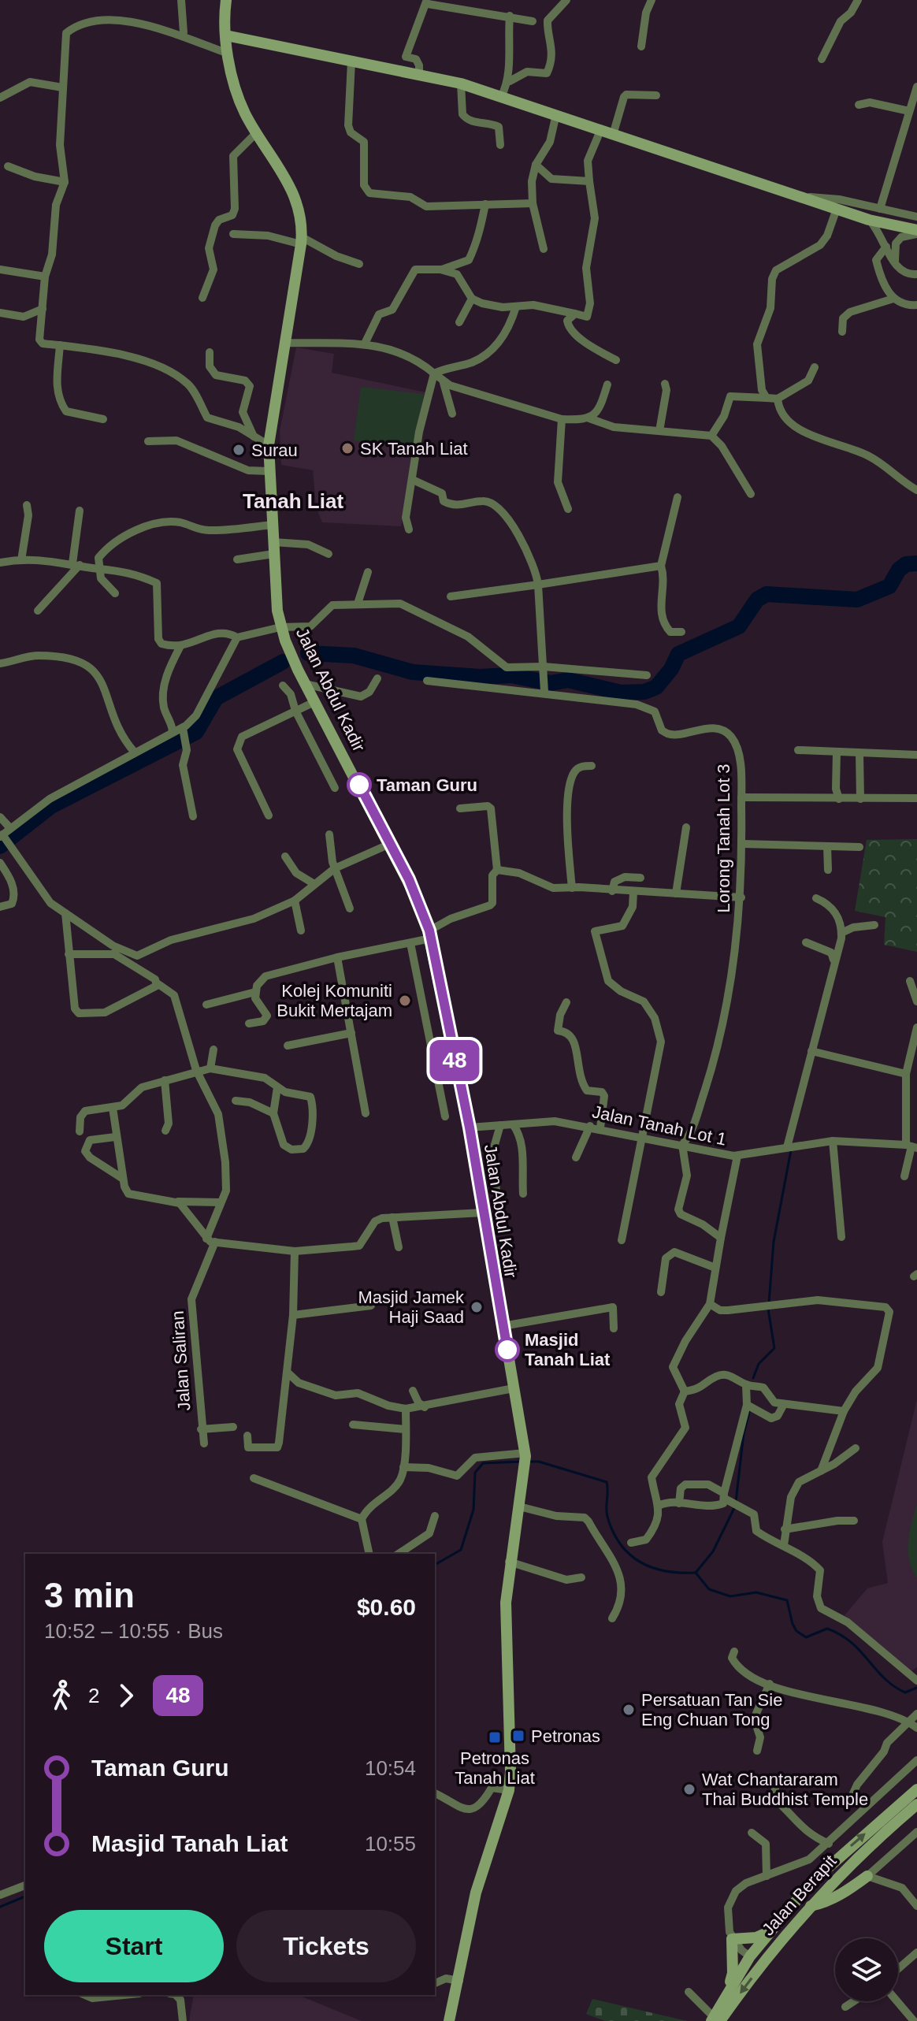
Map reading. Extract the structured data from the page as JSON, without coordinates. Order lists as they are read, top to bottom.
{
  "streets": {
    "main road": ["Jalan Abdul Kadir", "Jalan Berapit"],
    "street": ["Lorong Tanah Lot 3", "Jalan Tanah Lot 1", "Jalan Saliran"]
  },
  "crossings": [
    ["Jalan Abdul Kadir", "Jalan Tanah Lot 1"],
    ["Lorong Tanah Lot 3", "Jalan Tanah Lot 1"]
  ],
  "districts": ["Tanah Liat"],
  "places": {
    "other": [
      "SK Tanah Liat",
      "Surau",
      "Taman Guru",
      "Kolej Komuniti Bukit Mertajam",
      "Masjid Jamek Haji Saad",
      "Masjid Tanah Liat",
      "Persatuan Tan Sie Eng Chuan Tong",
      "Wat Chantararam Thai Buddhist Temple"
    ],
    "transit": ["Petronas", "Petronas Tanah Liat"]
  },
  "lines": ["bus line 48"],
  "page": {
    "on_map": "48",
    "heading": ["3 min", "10:52 – 10:55 · Bus", "$0.60"],
    "legs": ["2", "48"],
    "list": [
      {
        "name": "Taman Guru",
        "value": "10:54"
      },
      {
        "name": "Masjid Tanah Liat",
        "value": "10:55"
      }
    ],
    "buttons": ["Start", "Tickets"]
  }
}
